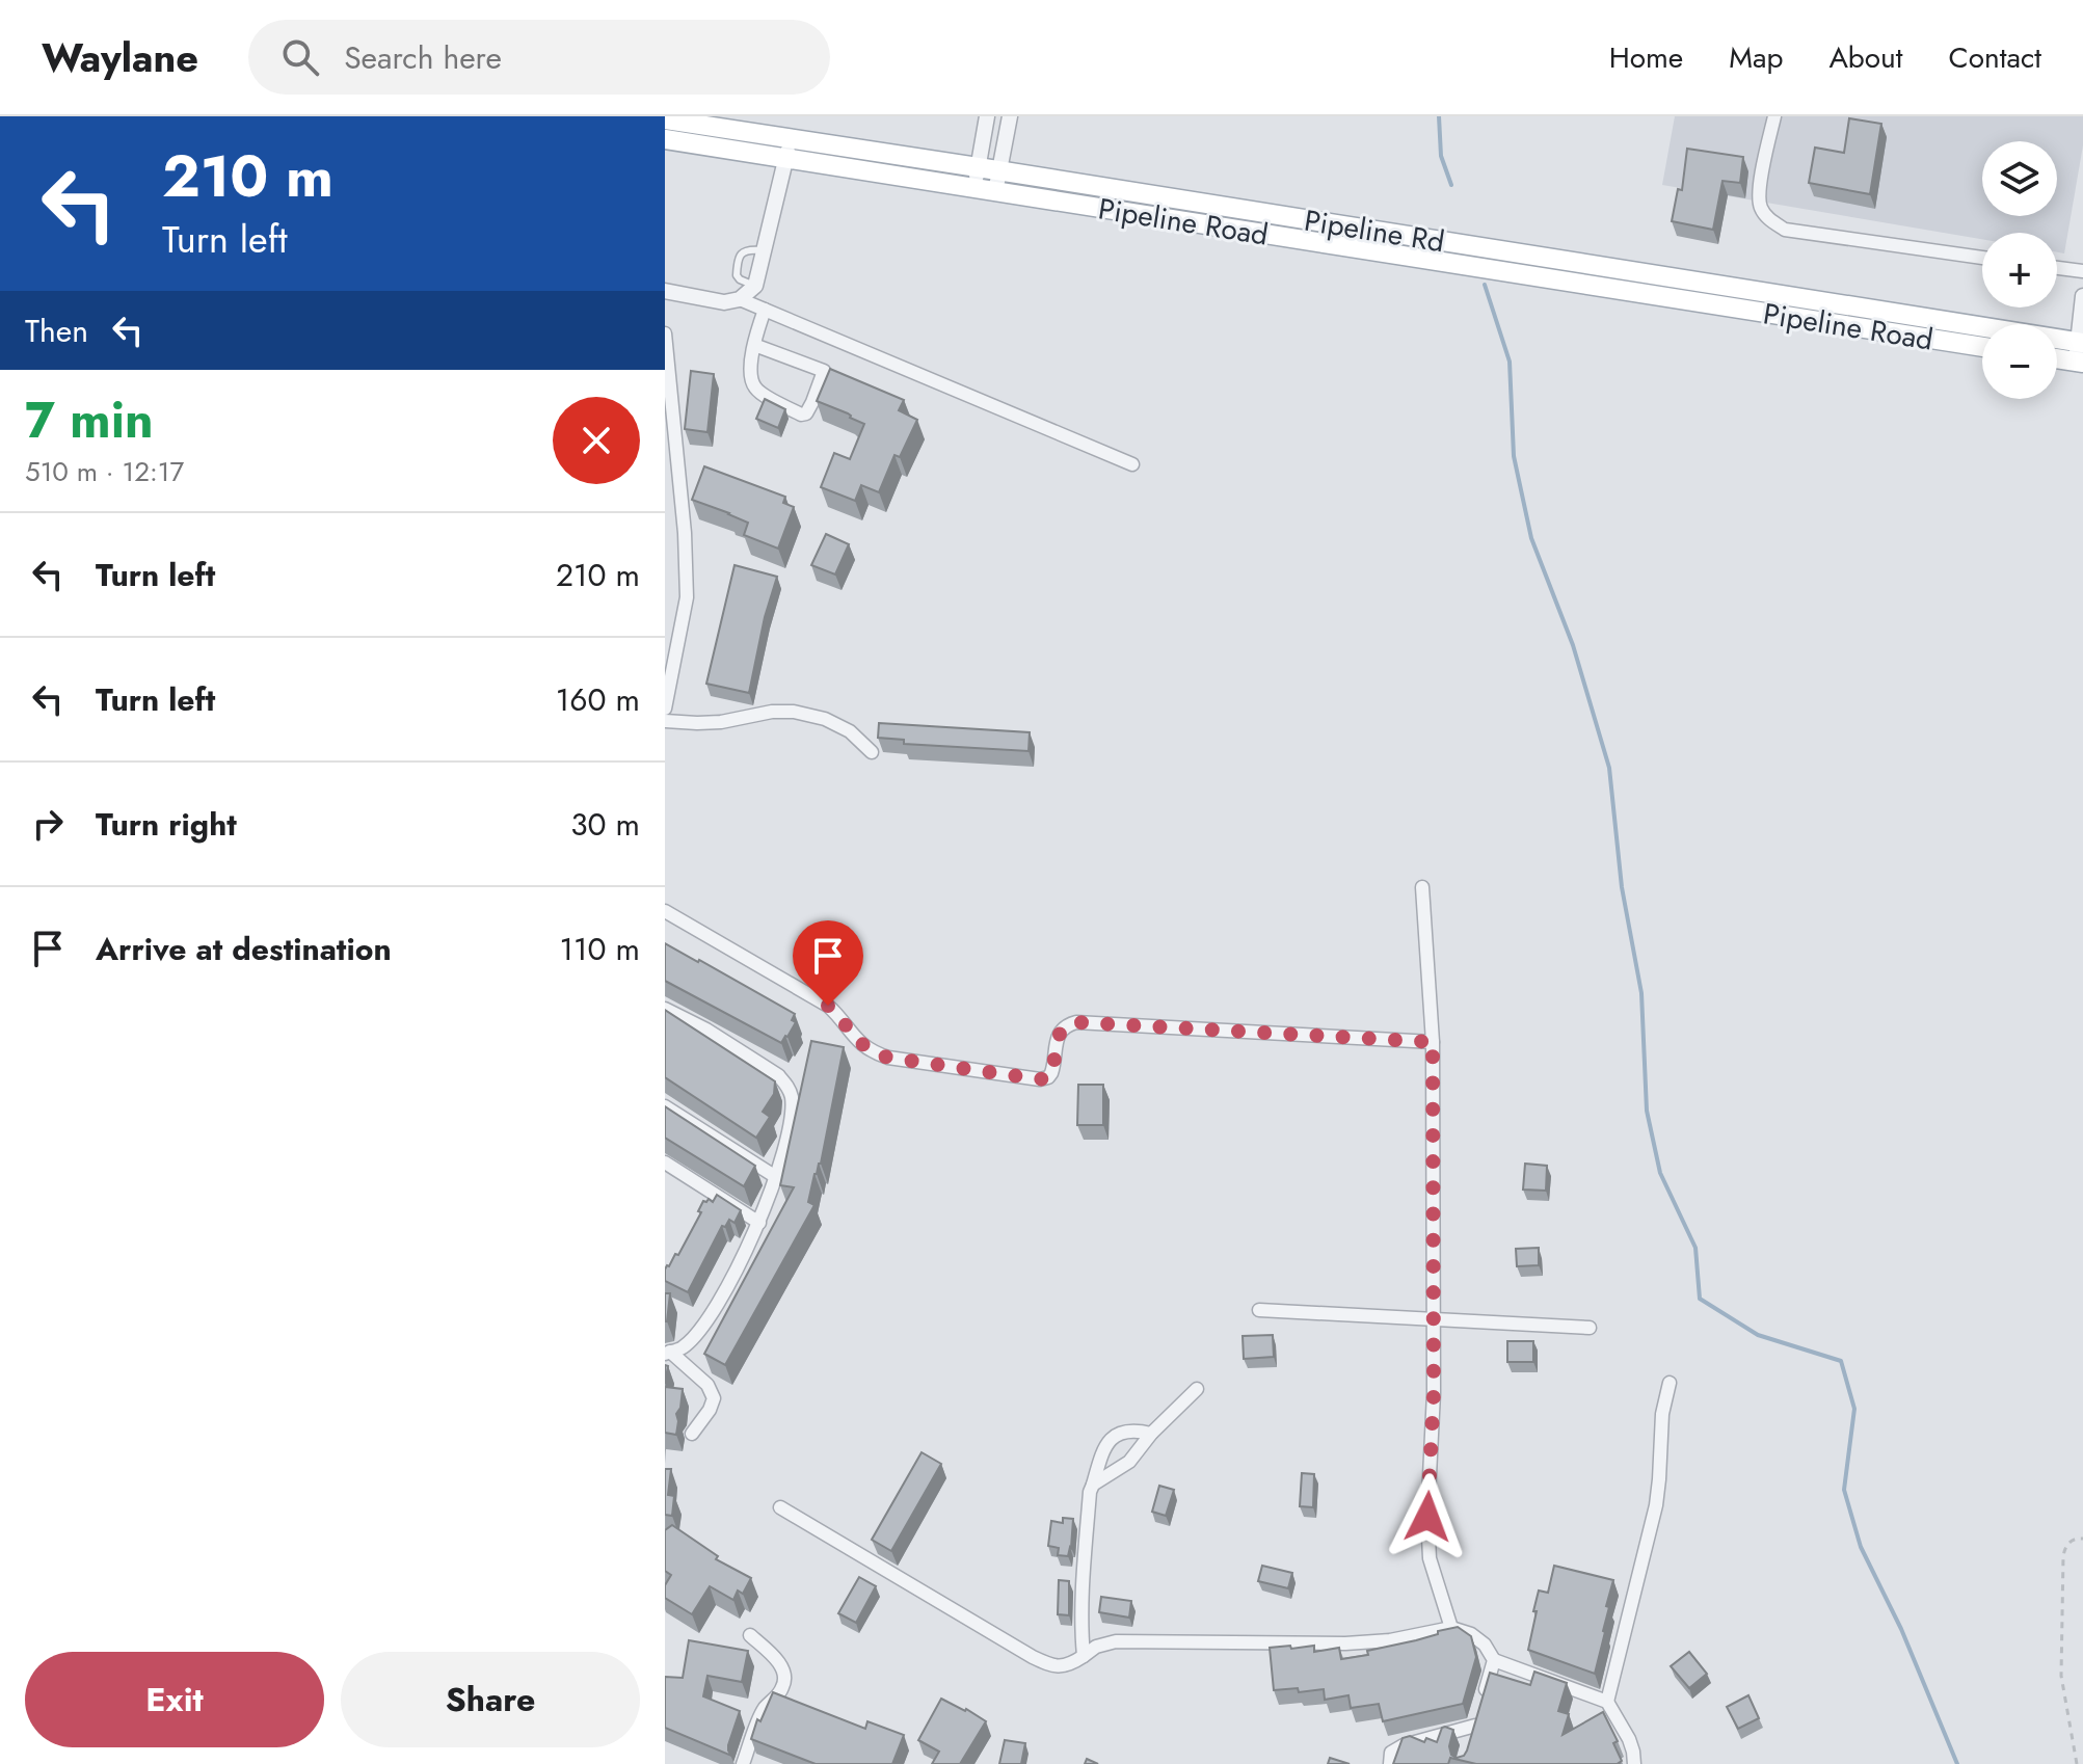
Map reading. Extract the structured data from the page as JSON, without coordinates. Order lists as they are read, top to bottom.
{
  "streets": {
    "main road": ["Pipeline Road", "Pipeline Rd"]
  },
  "crossings": [
    ["Pipeline Road", "Pipeline Rd"]
  ],
  "page": {
    "header": "Waylane",
    "search": "Search here",
    "nav": [
      "Home",
      "Map",
      "About",
      "Contact"
    ],
    "turn": ["210 m", "Turn left"],
    "map_buttons": ["+", "−"],
    "then": "Then",
    "heading": ["7 min", "510 m · 12:17"],
    "list": [
      {
        "name": "Turn left",
        "value": "210 m"
      },
      {
        "name": "Turn left",
        "value": "160 m"
      },
      {
        "name": "Turn right",
        "value": "30 m"
      },
      {
        "name": "Arrive at destination",
        "value": "110 m"
      }
    ],
    "buttons": ["Exit", "Share"]
  }
}
